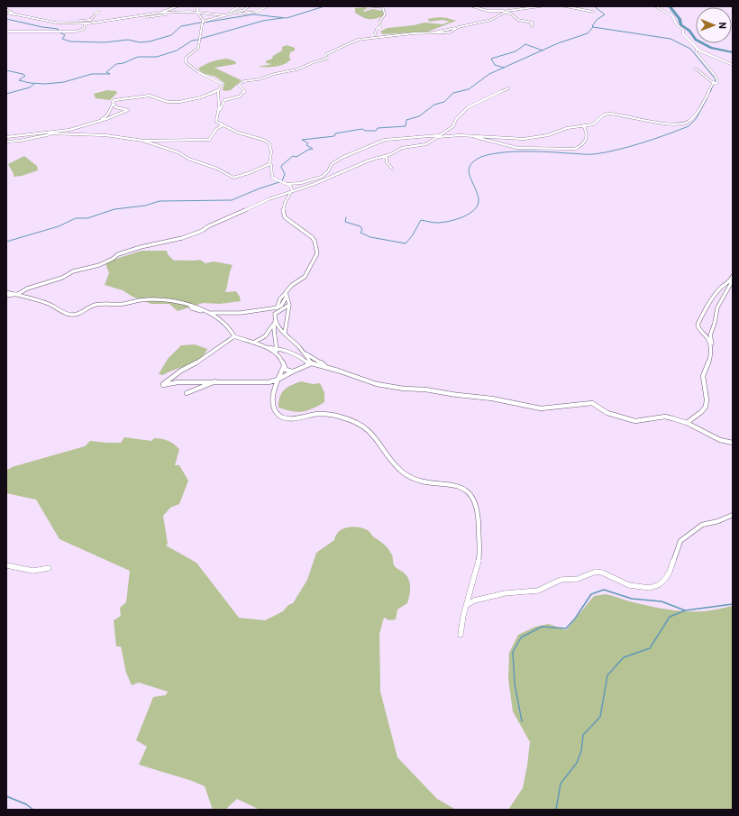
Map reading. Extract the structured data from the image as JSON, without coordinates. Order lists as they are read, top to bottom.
{
  "north": "right"
}
